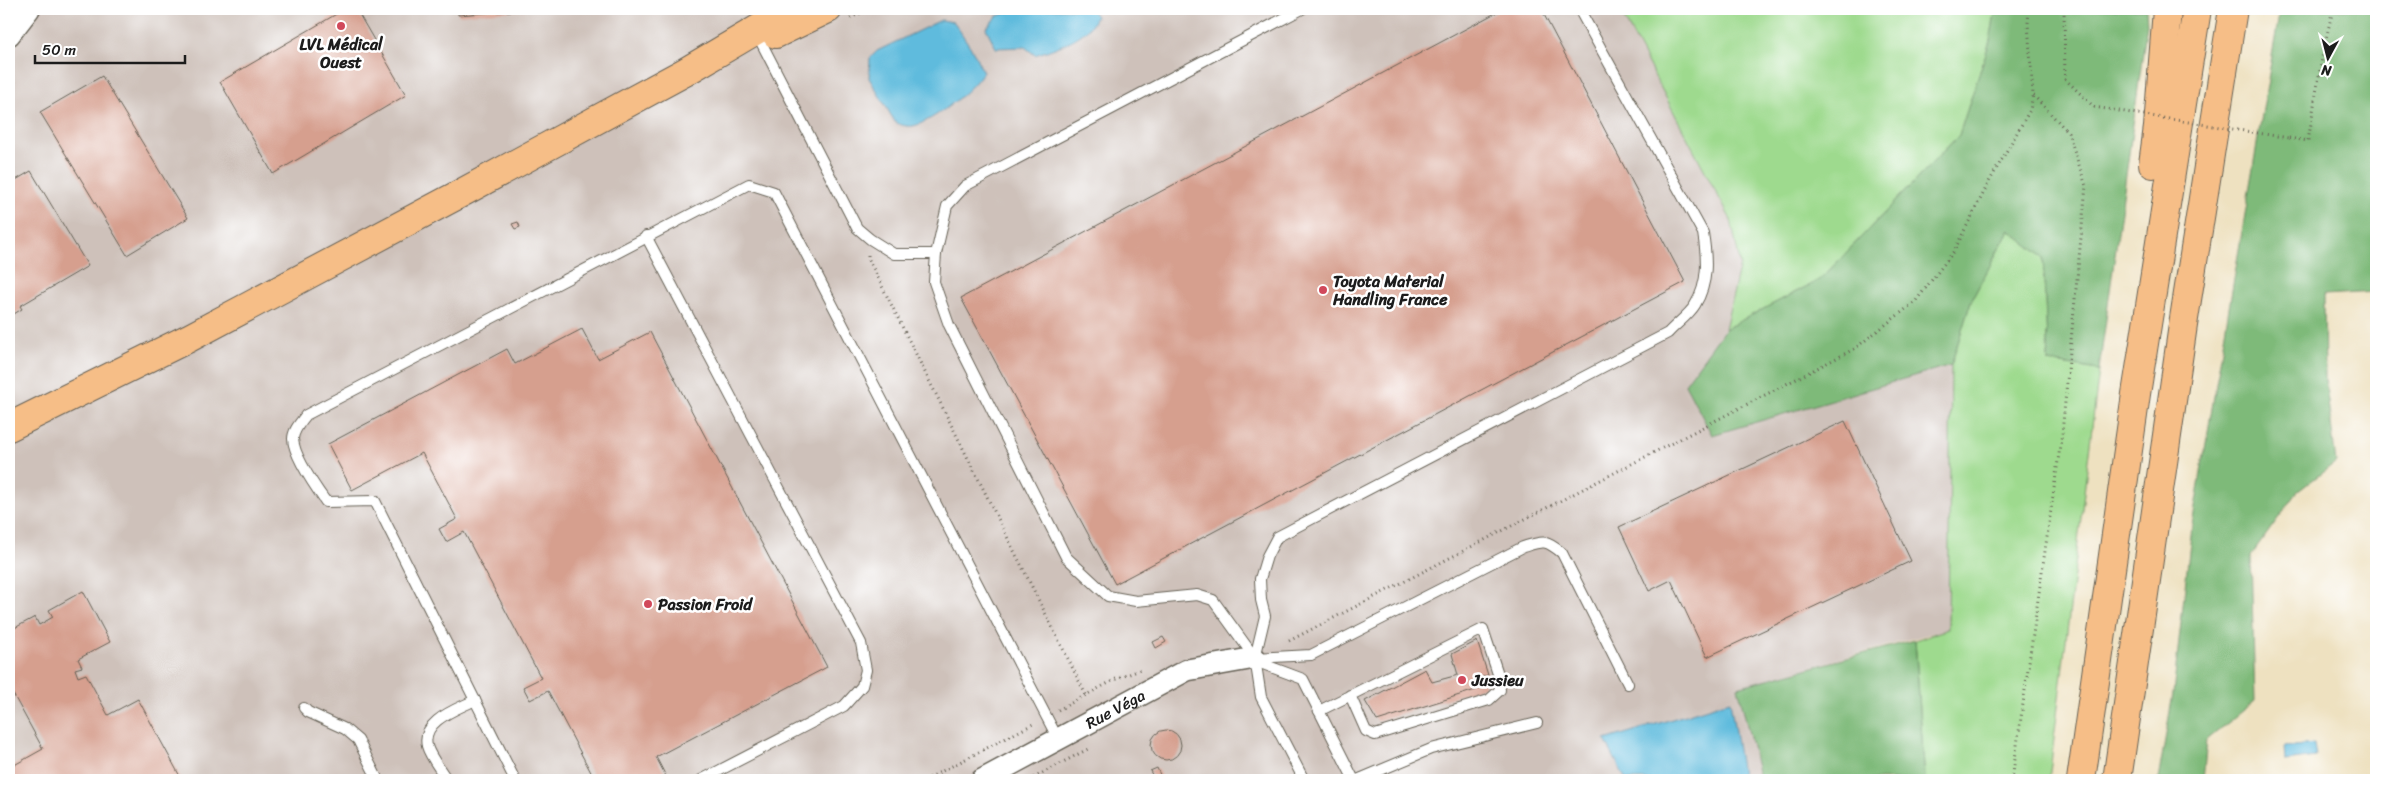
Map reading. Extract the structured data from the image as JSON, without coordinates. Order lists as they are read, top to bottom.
{
  "streets": {
    "street": ["Rue Véga"]
  },
  "places": [
    "LVL Médical Ouest",
    "Toyota Material Handling France",
    "Passion Froid",
    "Jussieu"
  ],
  "scale_bar": "50 m",
  "north": "bottom"
}
